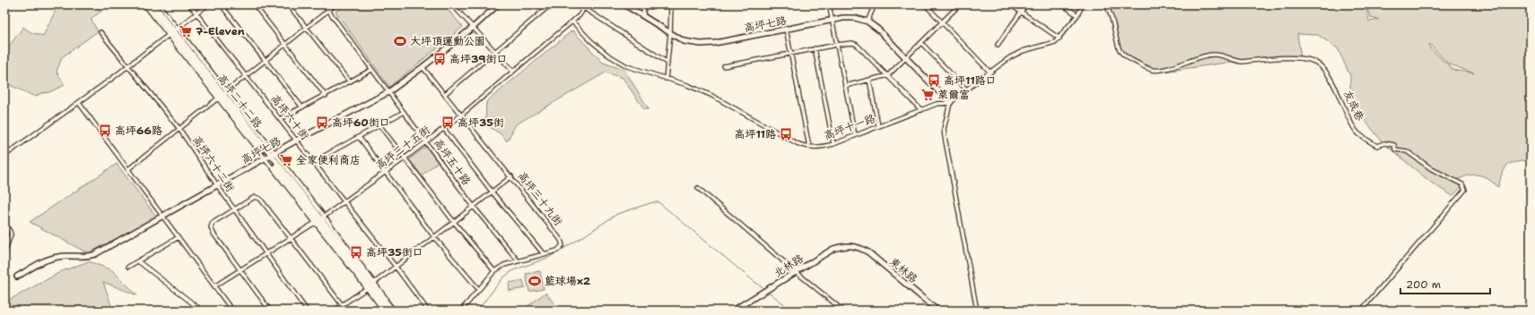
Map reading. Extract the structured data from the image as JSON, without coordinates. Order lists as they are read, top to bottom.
{
  "streets": {
    "street": [
      "高坪七路",
      "高坪二十二路",
      "友成巷",
      "高坪六十街",
      "高坪十一路",
      "高坪三十五街",
      "高坪五十路",
      "高坪六十二街",
      "高坪三十九街",
      "北林路",
      "東林路"
    ]
  },
  "crossings": [
    ["高坪七路", "高坪二十二路"],
    ["高坪七路", "高坪六十街"],
    ["高坪七路", "高坪十一路"],
    ["高坪七路", "高坪五十路"],
    ["高坪七路", "高坪六十二街"],
    ["高坪七路", "高坪三十九街"],
    ["高坪二十二路", "高坪三十五街"],
    ["高坪六十街", "高坪三十五街"],
    ["高坪十一路", "高坪三十五街"],
    ["高坪三十五街", "高坪五十路"],
    ["高坪三十五街", "高坪六十二街"],
    ["高坪三十五街", "高坪三十九街"],
    ["高坪五十路", "高坪三十九街"],
    ["北林路", "東林路"]
  ],
  "places": {
    "supermarket": ["7-Eleven", "萊爾富", "全家便利商店"],
    "sports": ["大坪頂運動公園", "籃球場x2"],
    "bus stop": [
      "高坪39街口",
      "高坪11路口",
      "高坪60街口",
      "高坪35街",
      "高坪66路",
      "高坪11路",
      "高坪35街口"
    ]
  },
  "scale_bar": "200 m"
}
